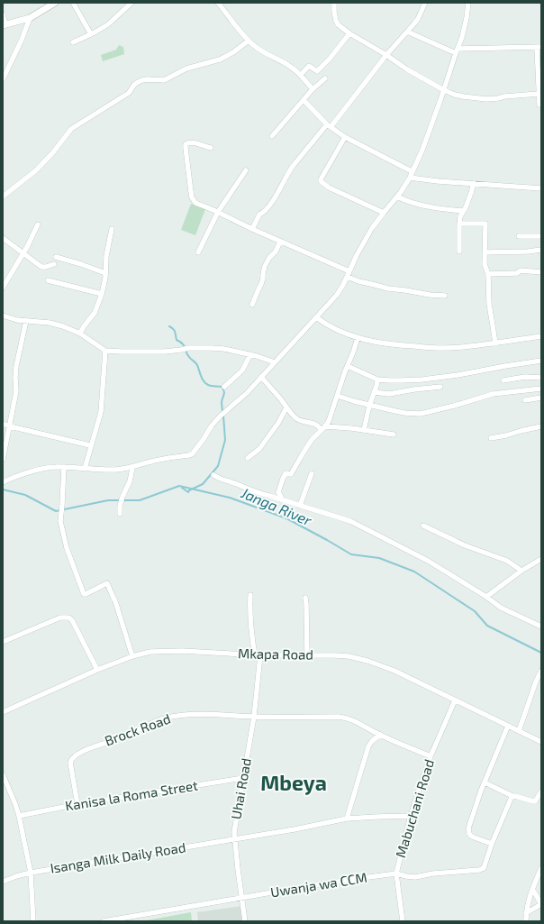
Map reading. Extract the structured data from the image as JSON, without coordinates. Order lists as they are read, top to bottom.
{
  "streets": {
    "street": [
      "Mkapa Road",
      "Brock Road",
      "Uhai Road",
      "Kanisa la Roma Street",
      "Mabuchani Road",
      "Isanga Milk Daily Road",
      "Uwanja wa CCM"
    ]
  },
  "crossings": [
    ["Mkapa Road", "Uhai Road"],
    ["Mkapa Road", "Mabuchani Road"],
    ["Brock Road", "Uhai Road"],
    ["Brock Road", "Kanisa la Roma Street"],
    ["Uhai Road", "Kanisa la Roma Street"],
    ["Uhai Road", "Isanga Milk Daily Road"],
    ["Uhai Road", "Uwanja wa CCM"],
    ["Mabuchani Road", "Isanga Milk Daily Road"],
    ["Mabuchani Road", "Uwanja wa CCM"]
  ],
  "districts": ["Mbeya"],
  "water": ["Janga River"]
}
